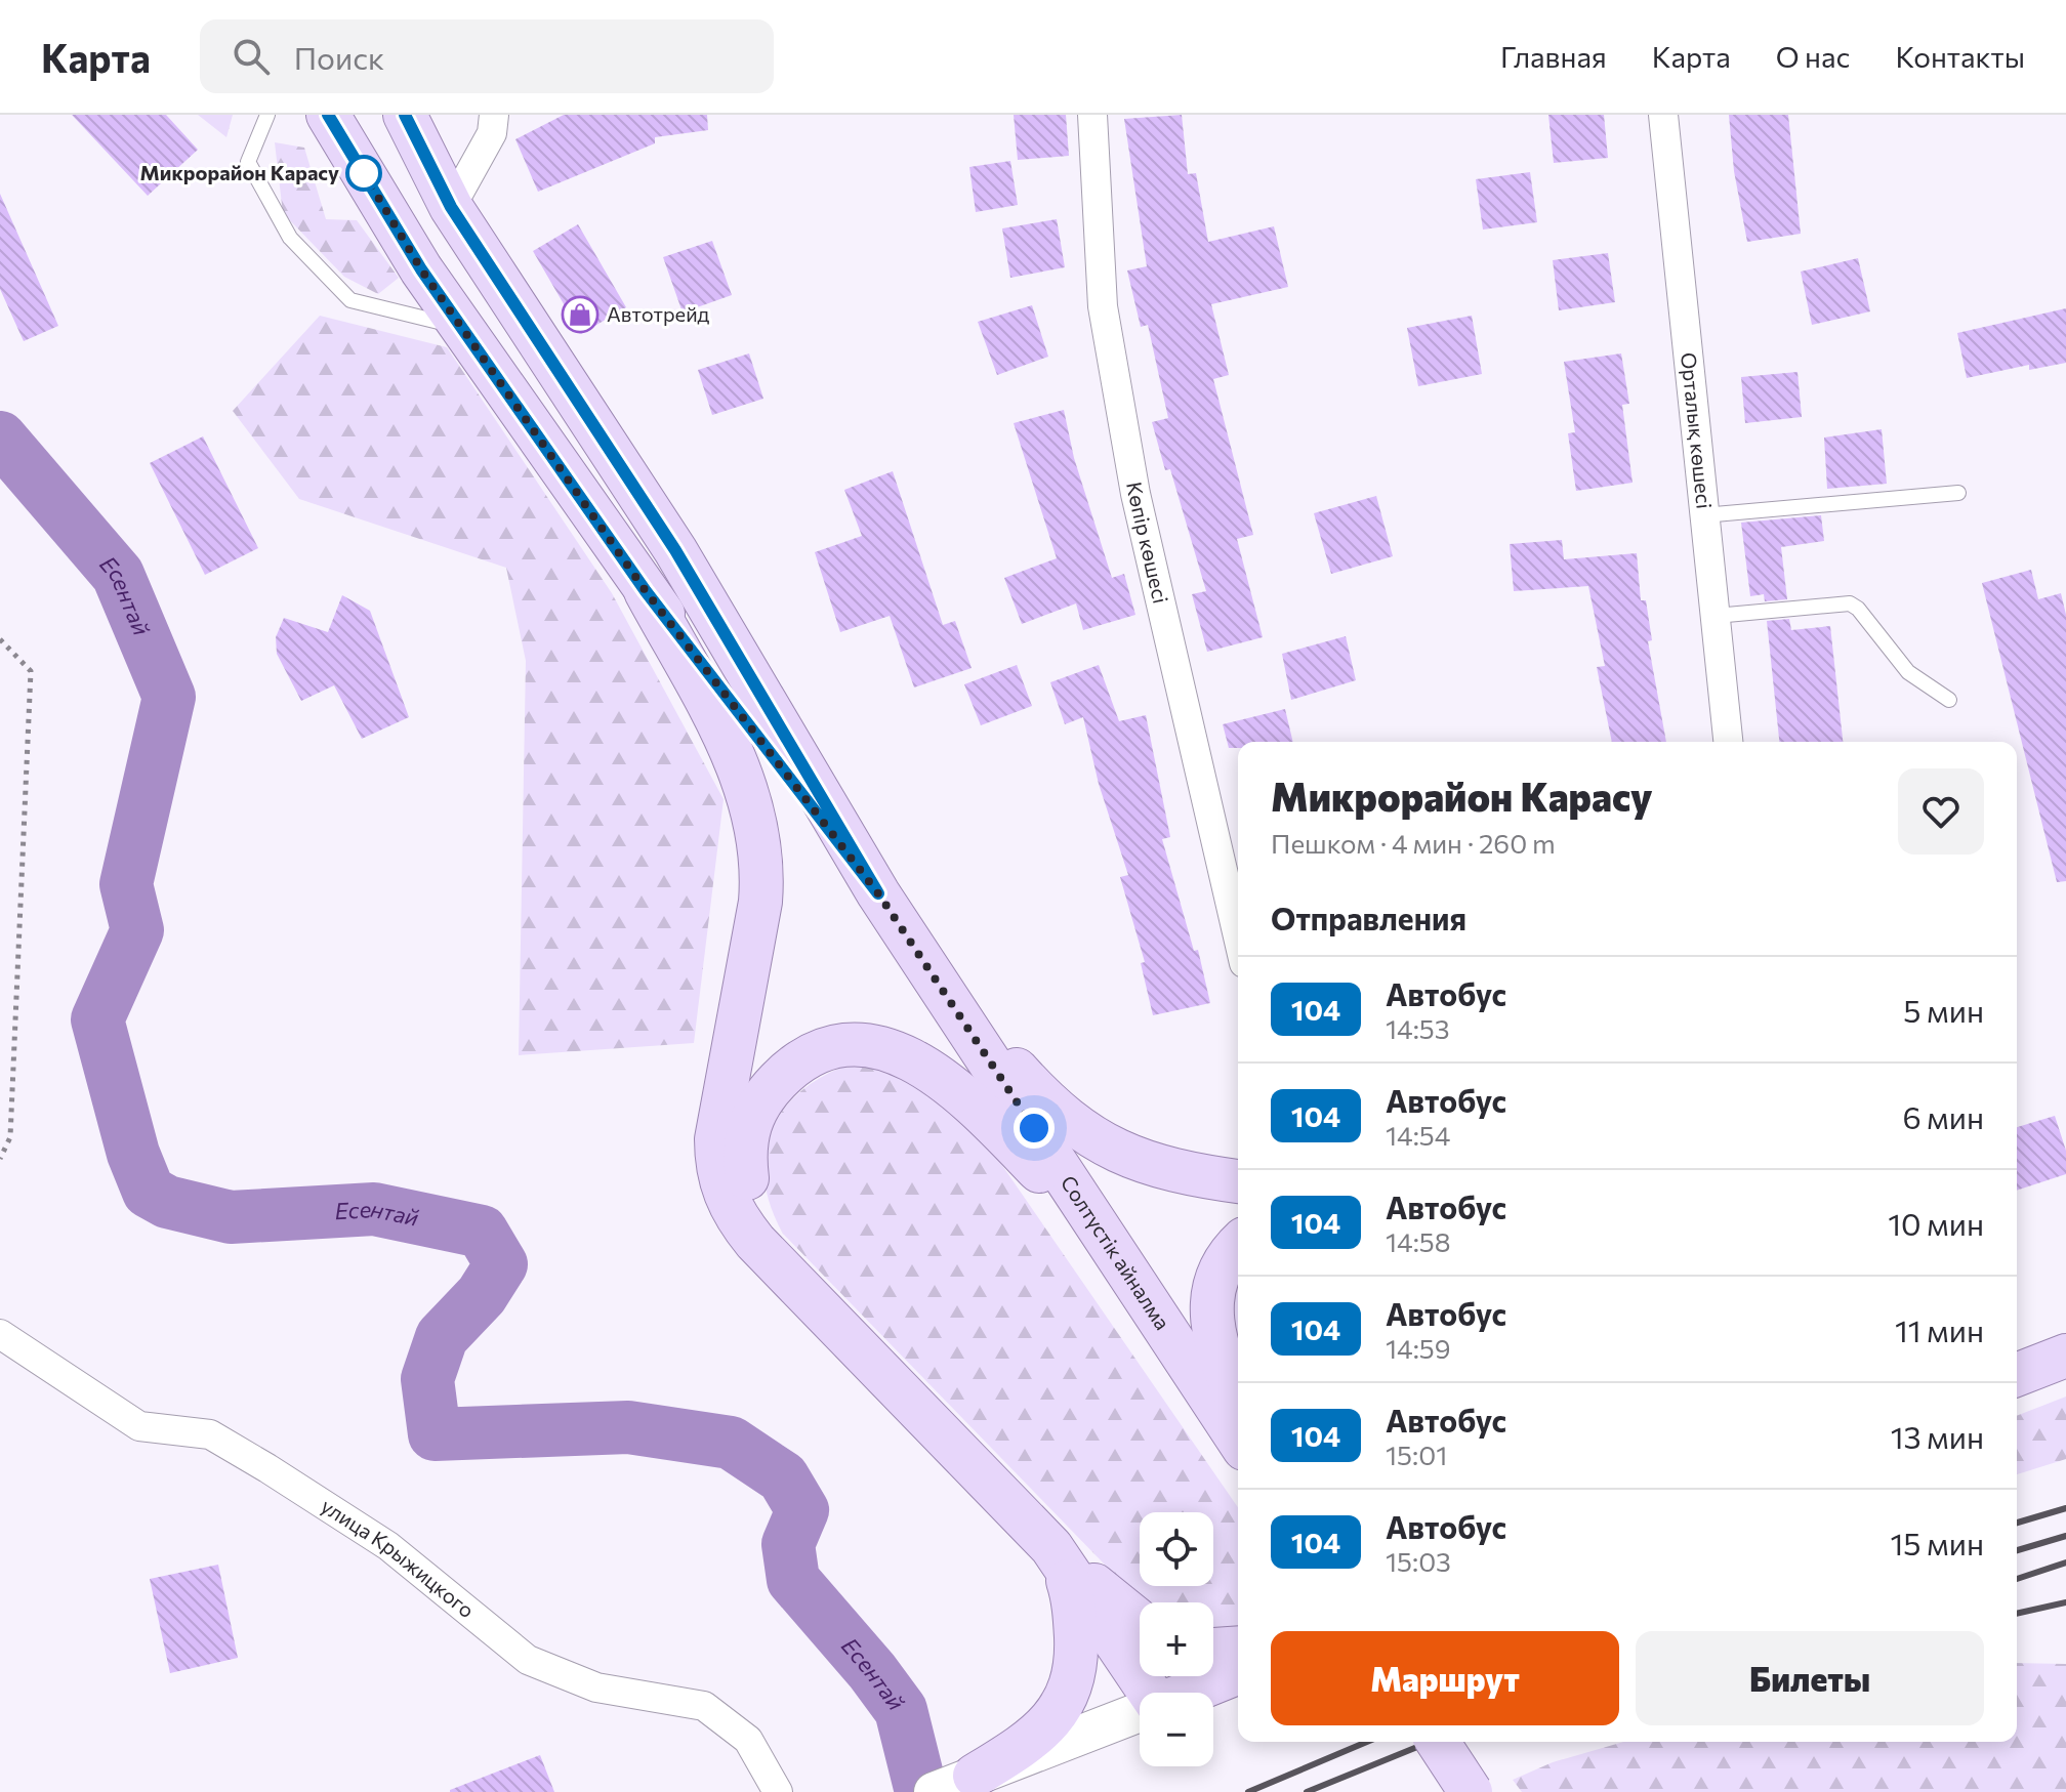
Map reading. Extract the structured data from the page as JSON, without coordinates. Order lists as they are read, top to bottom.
{
  "streets": {
    "main road": ["Солтүстік айналма"],
    "street": ["Орталық көшесі", "Көпір көшесі", "улица Крыжицкого"]
  },
  "water": ["Есентай"],
  "places": {
    "other": ["Микрорайон Карасу"],
    "shop": ["Автотрейд"]
  },
  "lines": ["bus line 104"],
  "page": {
    "header": "Карта",
    "search": "Поиск",
    "nav": [
      "Главная",
      "Карта",
      "О нас",
      "Контакты"
    ],
    "heading": [
      ["Микрорайон Карасу", "Пешком · 4 мин · 260 m"],
      "Отправления"
    ],
    "list": [
      {
        "mark": "104",
        "name": "Автобус",
        "note": "14:53",
        "value": "5 мин"
      },
      {
        "mark": "104",
        "name": "Автобус",
        "note": "14:54",
        "value": "6 мин"
      },
      {
        "mark": "104",
        "name": "Автобус",
        "note": "14:58",
        "value": "10 мин"
      },
      {
        "mark": "104",
        "name": "Автобус",
        "note": "14:59",
        "value": "11 мин"
      },
      {
        "mark": "104",
        "name": "Автобус",
        "note": "15:01",
        "value": "13 мин"
      },
      {
        "mark": "104",
        "name": "Автобус",
        "note": "15:03",
        "value": "15 мин"
      }
    ],
    "map_buttons": ["+", "−"],
    "buttons": ["Маршрут", "Билеты"]
  }
}
